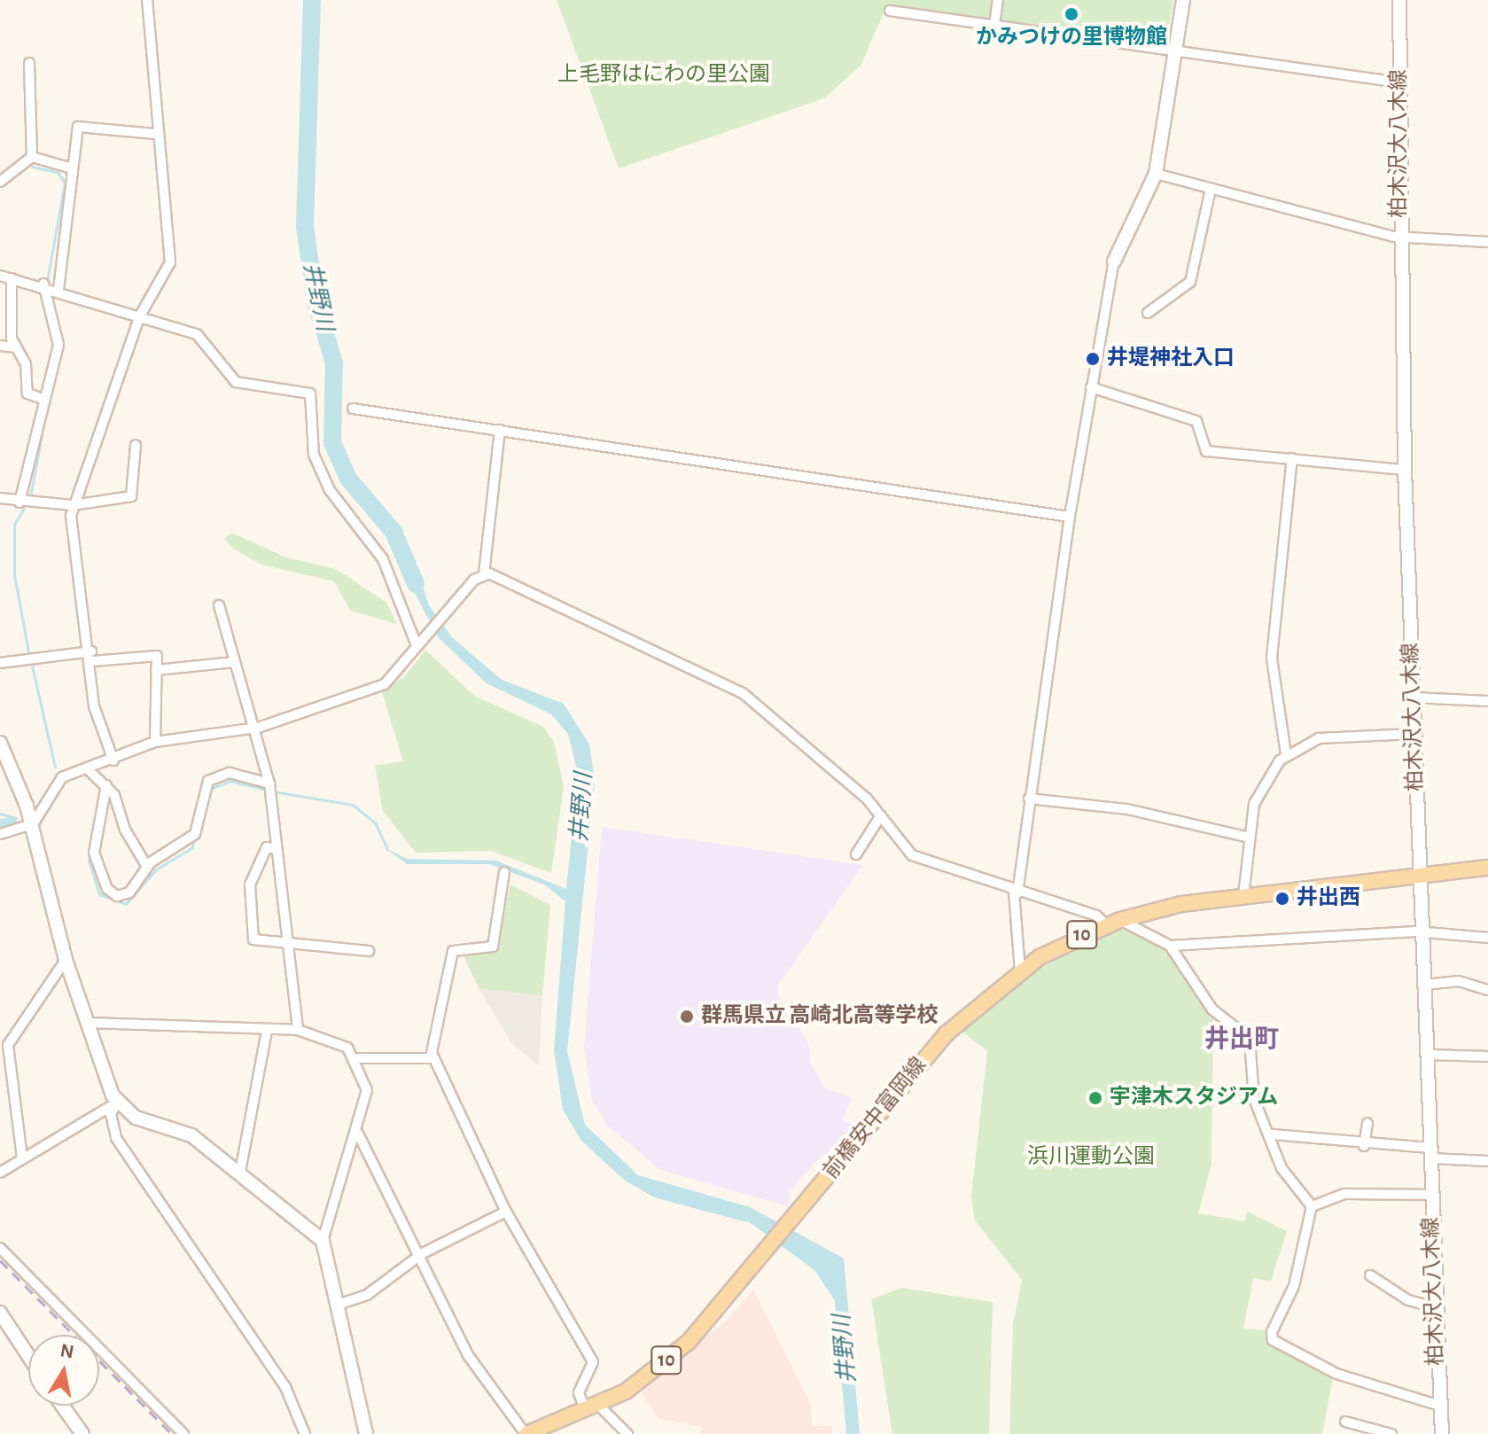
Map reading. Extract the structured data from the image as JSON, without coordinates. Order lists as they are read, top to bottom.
{
  "streets": {
    "main road": ["柏木沢大八木線", "10", "前橋安中富岡線"]
  },
  "crossings": [
    ["柏木沢大八木線", "前橋安中富岡線"]
  ],
  "districts": ["井出町"],
  "water": ["井野川"],
  "parks": ["上毛野はにわの里公園", "浜川運動公園"],
  "places": [
    "かみつけの里博物館",
    "井堤神社入口",
    "井出西",
    "群馬県立 高崎北高等学校",
    "宇津木スタジアム"
  ],
  "north": "top"
}
